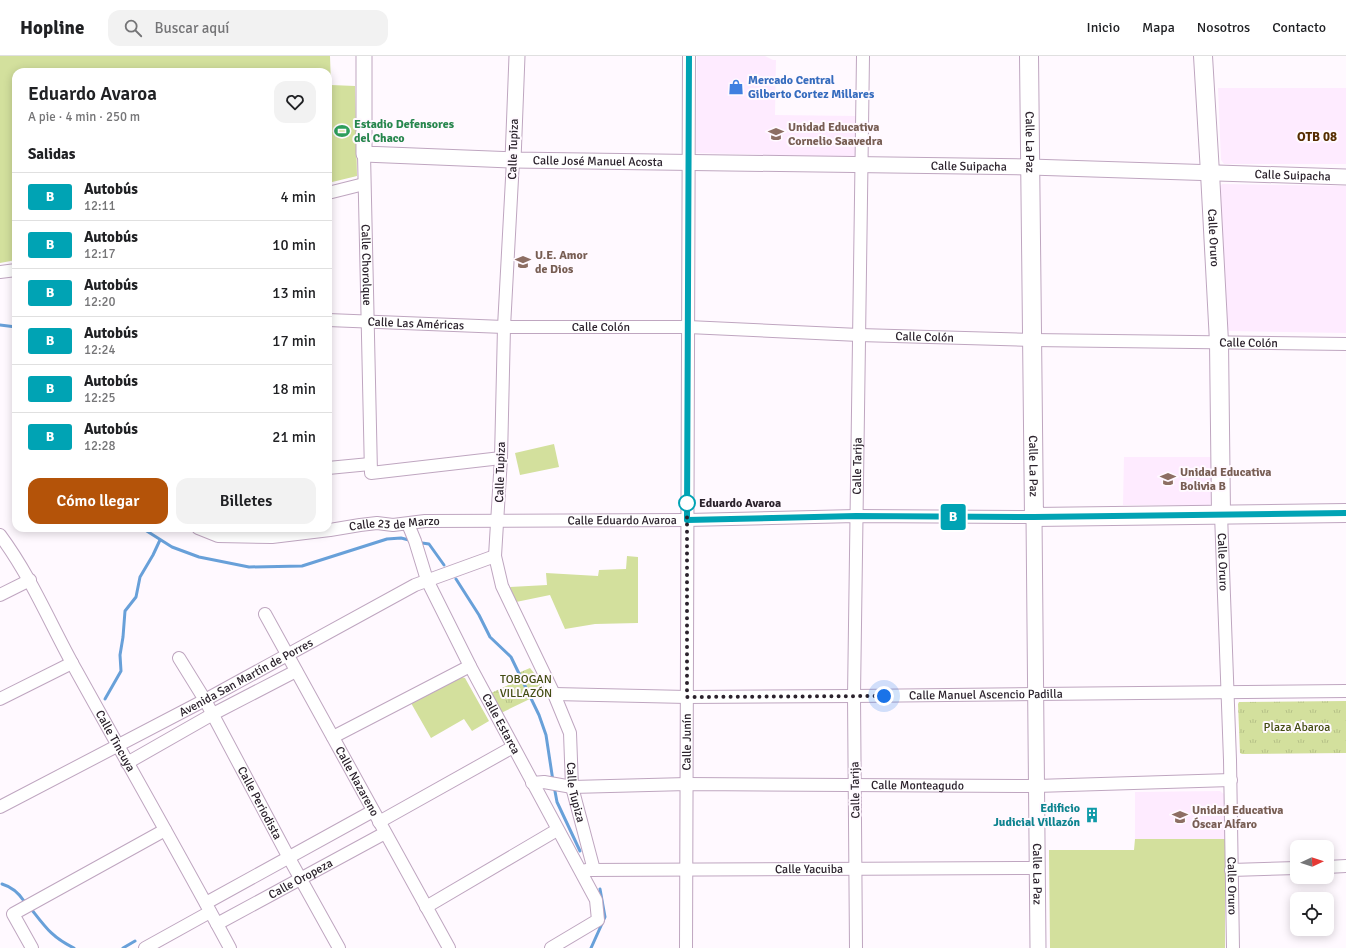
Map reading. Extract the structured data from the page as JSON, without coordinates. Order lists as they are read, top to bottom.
{
  "streets": {
    "main road": ["Calle La Paz", "Calle Oruro", "Calle Eduardo Avaroa"],
    "street": [
      "Calle Tupiza",
      "Calle José Manuel Acosta",
      "Calle Suipacha",
      "Calle Chorolque",
      "Calle Las Américas",
      "Calle Colón",
      "Calle Tarija",
      "Calle 23 de Marzo",
      "Avenida San Martín de Porres",
      "Calle Manuel Ascencio Padilla",
      "Calle Estarca",
      "Calle Tincuya",
      "Calle Junín",
      "Calle Nazareno",
      "Calle Monteagudo",
      "Calle Periodista",
      "Calle Yacuiba",
      "Calle Oropeza"
    ]
  },
  "crossings": [
    ["Calle La Paz", "Calle Suipacha"],
    ["Calle La Paz", "Calle Colón"],
    ["Calle La Paz", "Calle Eduardo Avaroa"],
    ["Calle La Paz", "Calle Manuel Ascencio Padilla"],
    ["Calle La Paz", "Calle Monteagudo"],
    ["Calle La Paz", "Calle Yacuiba"],
    ["Calle Tupiza", "Calle José Manuel Acosta"],
    ["Calle Tupiza", "Calle Las Américas"],
    ["Calle Tupiza", "Calle Colón"],
    ["Calle Tupiza", "Calle Eduardo Avaroa"],
    ["Calle Tupiza", "Calle 23 de Marzo"],
    ["Calle Tupiza", "Avenida San Martín de Porres"],
    ["Calle Tupiza", "Calle Manuel Ascencio Padilla"],
    ["Calle Tupiza", "Calle Monteagudo"],
    ["Calle Tupiza", "Calle Yacuiba"],
    ["Calle José Manuel Acosta", "Calle Suipacha"],
    ["Calle José Manuel Acosta", "Calle Chorolque"],
    ["Calle José Manuel Acosta", "Calle Junín"],
    ["Calle Suipacha", "Calle Oruro"],
    ["Calle Suipacha", "Calle Tarija"],
    ["Calle Suipacha", "Calle Junín"],
    ["Calle Oruro", "Calle Colón"],
    ["Calle Oruro", "Calle Eduardo Avaroa"],
    ["Calle Oruro", "Calle Manuel Ascencio Padilla"],
    ["Calle Oruro", "Calle Monteagudo"],
    ["Calle Chorolque", "Calle Las Américas"],
    ["Calle Las Américas", "Calle Colón"],
    ["Calle Colón", "Calle Tarija"],
    ["Calle Colón", "Calle Junín"],
    ["Calle Tarija", "Calle Eduardo Avaroa"],
    ["Calle Tarija", "Calle Manuel Ascencio Padilla"],
    ["Calle Tarija", "Calle Monteagudo"],
    ["Calle Tarija", "Calle Yacuiba"],
    ["Calle Eduardo Avaroa", "Calle 23 de Marzo"],
    ["Calle Eduardo Avaroa", "Calle Junín"],
    ["Calle 23 de Marzo", "Calle Estarca"],
    ["Avenida San Martín de Porres", "Calle Estarca"],
    ["Avenida San Martín de Porres", "Calle Tincuya"],
    ["Avenida San Martín de Porres", "Calle Nazareno"],
    ["Avenida San Martín de Porres", "Calle Periodista"],
    ["Calle Manuel Ascencio Padilla", "Calle Junín"],
    ["Calle Estarca", "Calle Monteagudo"],
    ["Calle Estarca", "Calle Yacuiba"],
    ["Calle Estarca", "Calle Oropeza"],
    ["Calle Tincuya", "Calle Oropeza"],
    ["Calle Junín", "Calle Monteagudo"],
    ["Calle Junín", "Calle Yacuiba"],
    ["Calle Nazareno", "Calle Oropeza"],
    ["Calle Periodista", "Calle Oropeza"]
  ],
  "districts": ["OTB 08"],
  "parks": ["TOBOGAN VILLAZÓN", "Plaza Abaroa"],
  "places": {
    "shop": ["Mercado Central Gilberto Cortez Millares"],
    "sports": ["Estadio Defensores del Chaco"],
    "school or university": [
      "Unidad Educativa Cornelio Saavedra",
      "U.E. Amor de Dios",
      "Unidad Educativa Bolivia B",
      "Unidad Educativa Óscar Alfaro"
    ],
    "other": ["Eduardo Avaroa"],
    "building": ["Edificio Judicial Villazón"]
  },
  "lines": ["bus line B"],
  "north": "right",
  "page": {
    "header": "Hopline",
    "search": "Buscar aquí",
    "nav": [
      "Inicio",
      "Mapa",
      "Nosotros",
      "Contacto"
    ],
    "on_map": "B",
    "heading": [
      ["Eduardo Avaroa", "A pie · 4 min · 250 m"],
      "Salidas"
    ],
    "list": [
      {
        "mark": "B",
        "name": "Autobús",
        "note": "12:11",
        "value": "4 min"
      },
      {
        "mark": "B",
        "name": "Autobús",
        "note": "12:17",
        "value": "10 min"
      },
      {
        "mark": "B",
        "name": "Autobús",
        "note": "12:20",
        "value": "13 min"
      },
      {
        "mark": "B",
        "name": "Autobús",
        "note": "12:24",
        "value": "17 min"
      },
      {
        "mark": "B",
        "name": "Autobús",
        "note": "12:25",
        "value": "18 min"
      },
      {
        "mark": "B",
        "name": "Autobús",
        "note": "12:28",
        "value": "21 min"
      }
    ],
    "buttons": ["Cómo llegar", "Billetes"]
  }
}
